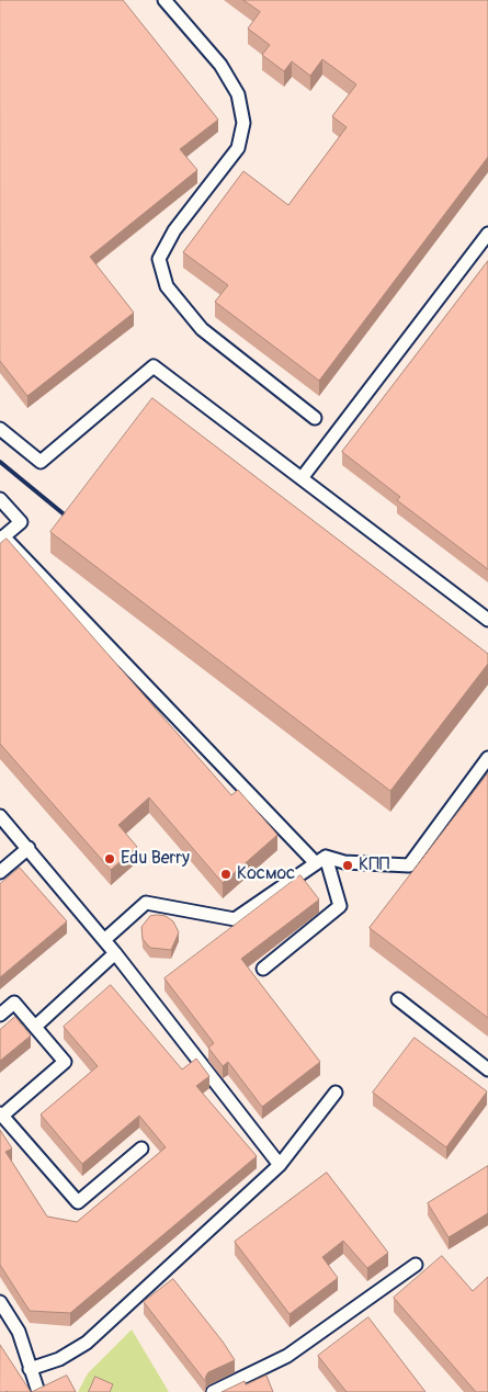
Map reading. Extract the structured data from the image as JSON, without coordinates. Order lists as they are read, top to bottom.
{
  "places": ["Edu Berry", "КПП", "Космос"]
}
